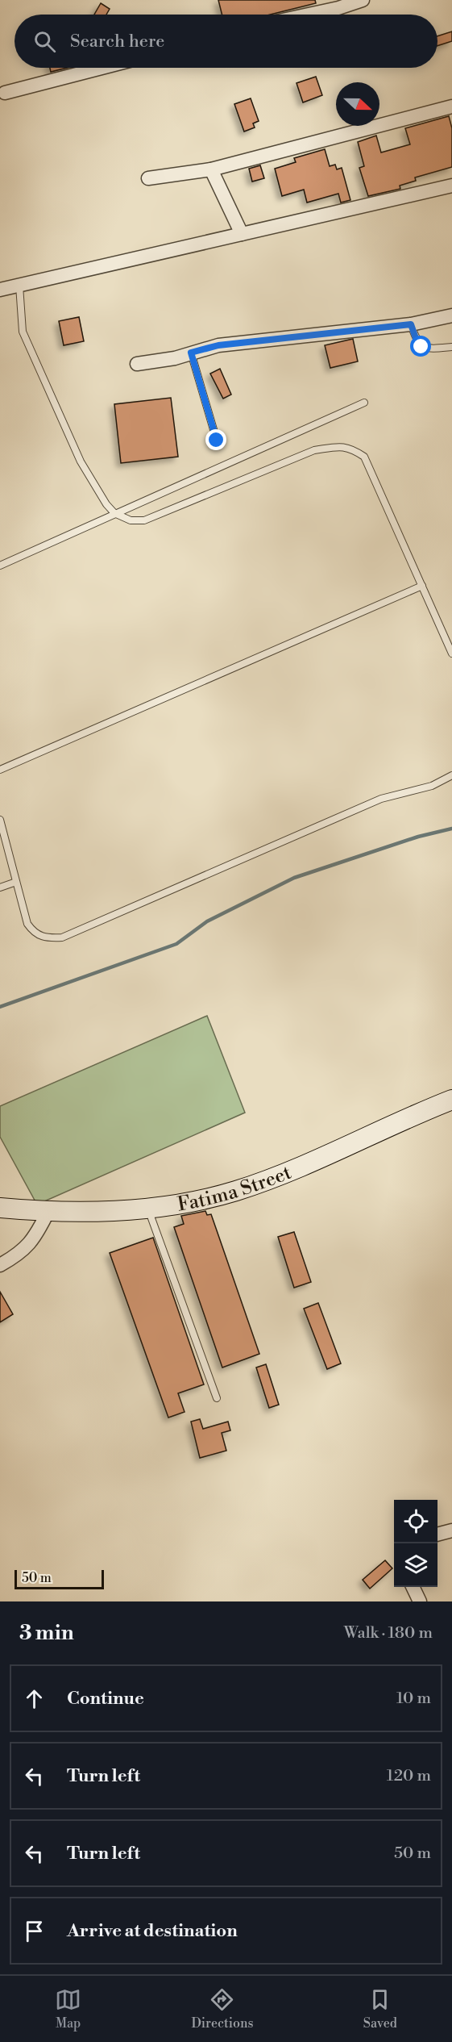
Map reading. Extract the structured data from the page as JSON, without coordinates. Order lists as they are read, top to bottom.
{
  "streets": {
    "street": ["Fatima Street"]
  },
  "scale_bar": "50 m",
  "north": "right",
  "page": {
    "search": "Search here",
    "scale": "50 m",
    "heading": ["3 min", "Walk · 180 m"],
    "list": [
      ["Continue", "10 m"],
      ["Turn left", "120 m"],
      ["Turn left", "50 m"],
      "Arrive at destination"
    ],
    "nav": ["Map", "Directions", "Saved"]
  }
}
